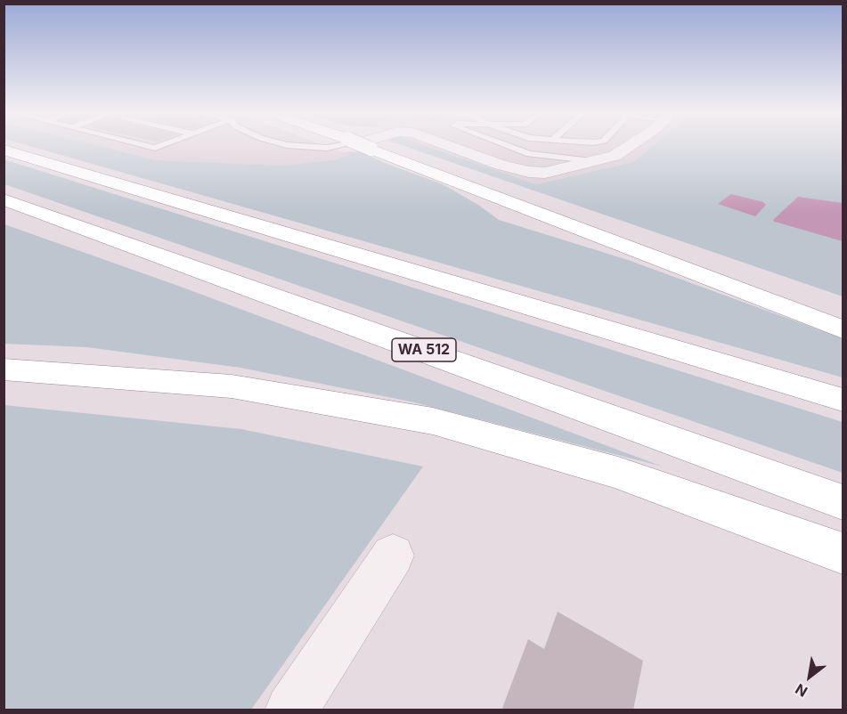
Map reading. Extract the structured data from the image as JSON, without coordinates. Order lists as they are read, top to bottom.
{
  "streets": {
    "highway": ["WA 512"]
  },
  "north": "bottom left"
}
